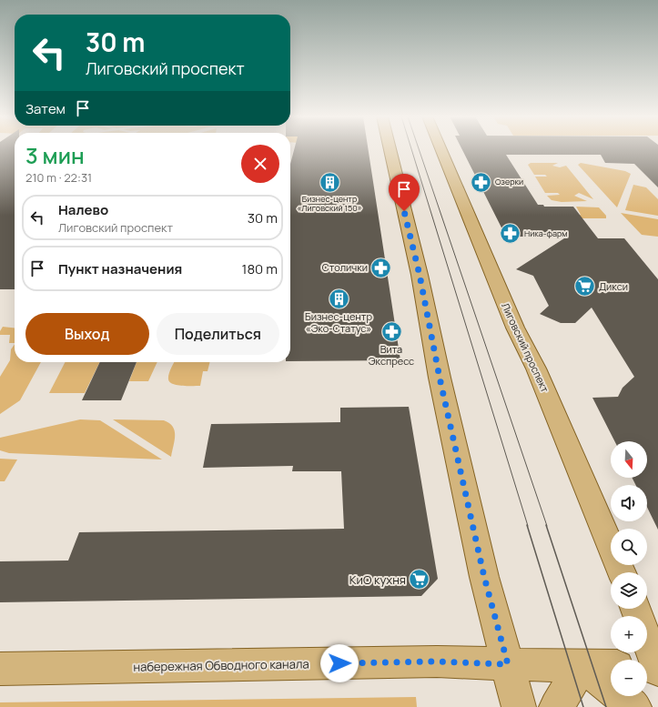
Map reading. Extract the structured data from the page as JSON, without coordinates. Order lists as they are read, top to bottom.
{
  "streets": {
    "main road": ["Лиговский проспект", "набережная Обводного канала"]
  },
  "places": {
    "building": ["Бизнес-центр «Лиговский 150»", "Бизнес-центр «Эко-Статус»"],
    "pharmacy": [
      "Озерки",
      "Ника-фарм",
      "Столички",
      "Вита Экспресс"
    ],
    "supermarket": ["Дикси", "КиО кухня"]
  },
  "north": "bottom",
  "page": {
    "turn": ["30 m", "Лиговский проспект"],
    "then": "Затем",
    "heading": ["3 мин", "210 m · 22:31"],
    "list": [
      {
        "name": "Налево",
        "note": "Лиговский проспект",
        "value": "30 m"
      },
      {
        "name": "Пункт назначения",
        "value": "180 m"
      }
    ],
    "buttons": ["Выход", "Поделиться"],
    "map_buttons": ["+", "−"]
  }
}
